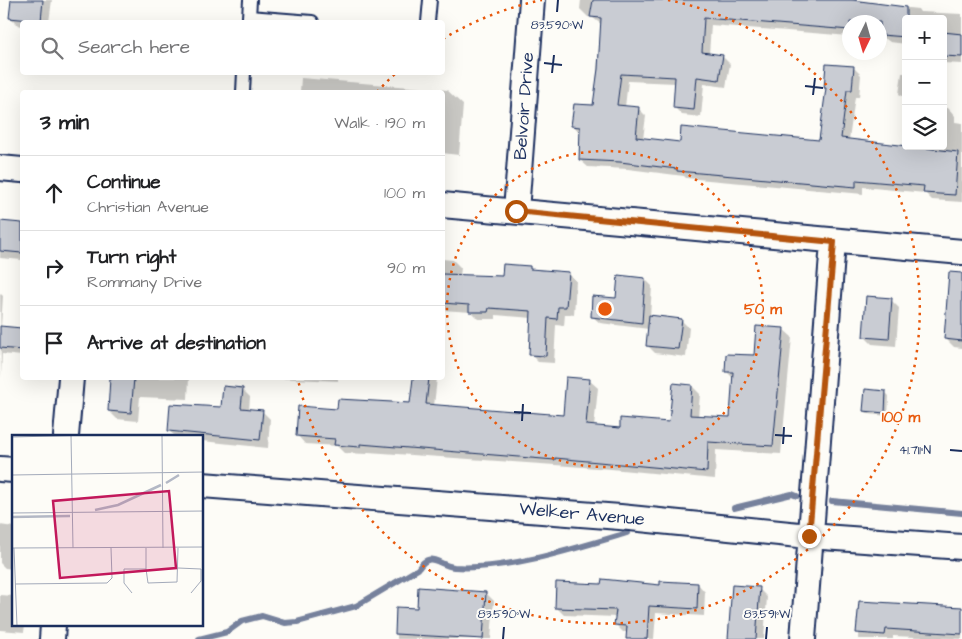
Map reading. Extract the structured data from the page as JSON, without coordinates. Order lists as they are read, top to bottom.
{
  "streets": {
    "street": ["Belvoir Drive", "Welker Avenue"]
  },
  "north": "bottom",
  "page": {
    "map_buttons": ["+", "−"],
    "search": "Search here",
    "heading": ["3 min", "Walk · 190 m"],
    "list": [
      ["Continue", "Christian Avenue", "100 m"],
      ["Turn right", "Rommany Drive", "90 m"],
      "Arrive at destination"
    ]
  },
  "coordinates": ["83.590°W", "41.711°N", "83.591°W"],
  "rings": ["50 m", "100 m"]
}
